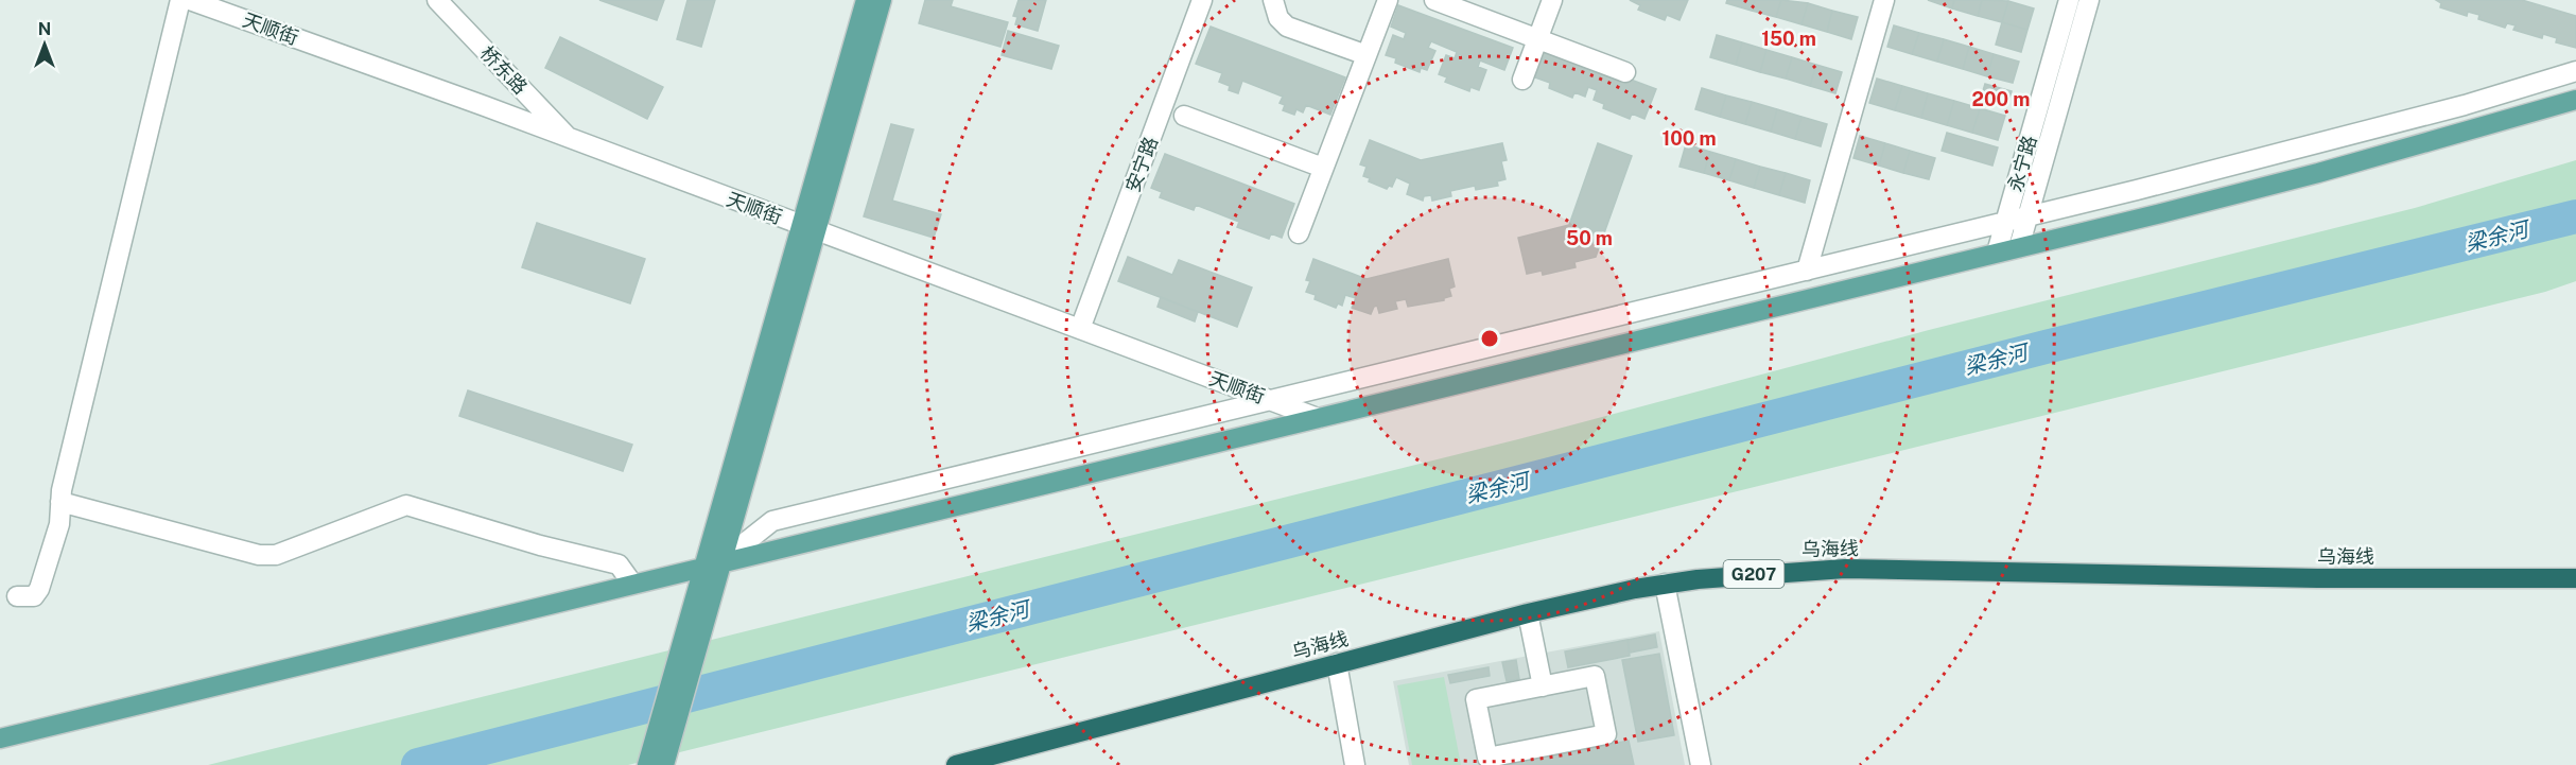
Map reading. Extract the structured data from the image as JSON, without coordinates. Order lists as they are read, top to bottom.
{
  "streets": {
    "highway": ["乌海线", "G207"],
    "street": [
      "天顺街",
      "桥东路",
      "永宁路",
      "安宁路"
    ]
  },
  "crossings": [
    ["天顺街", "桥东路"],
    ["天顺街", "安宁路"]
  ],
  "water": ["梁余河"],
  "north": "top",
  "rings": [
    "150 m",
    "200 m",
    "100 m",
    "50 m"
  ]
}
